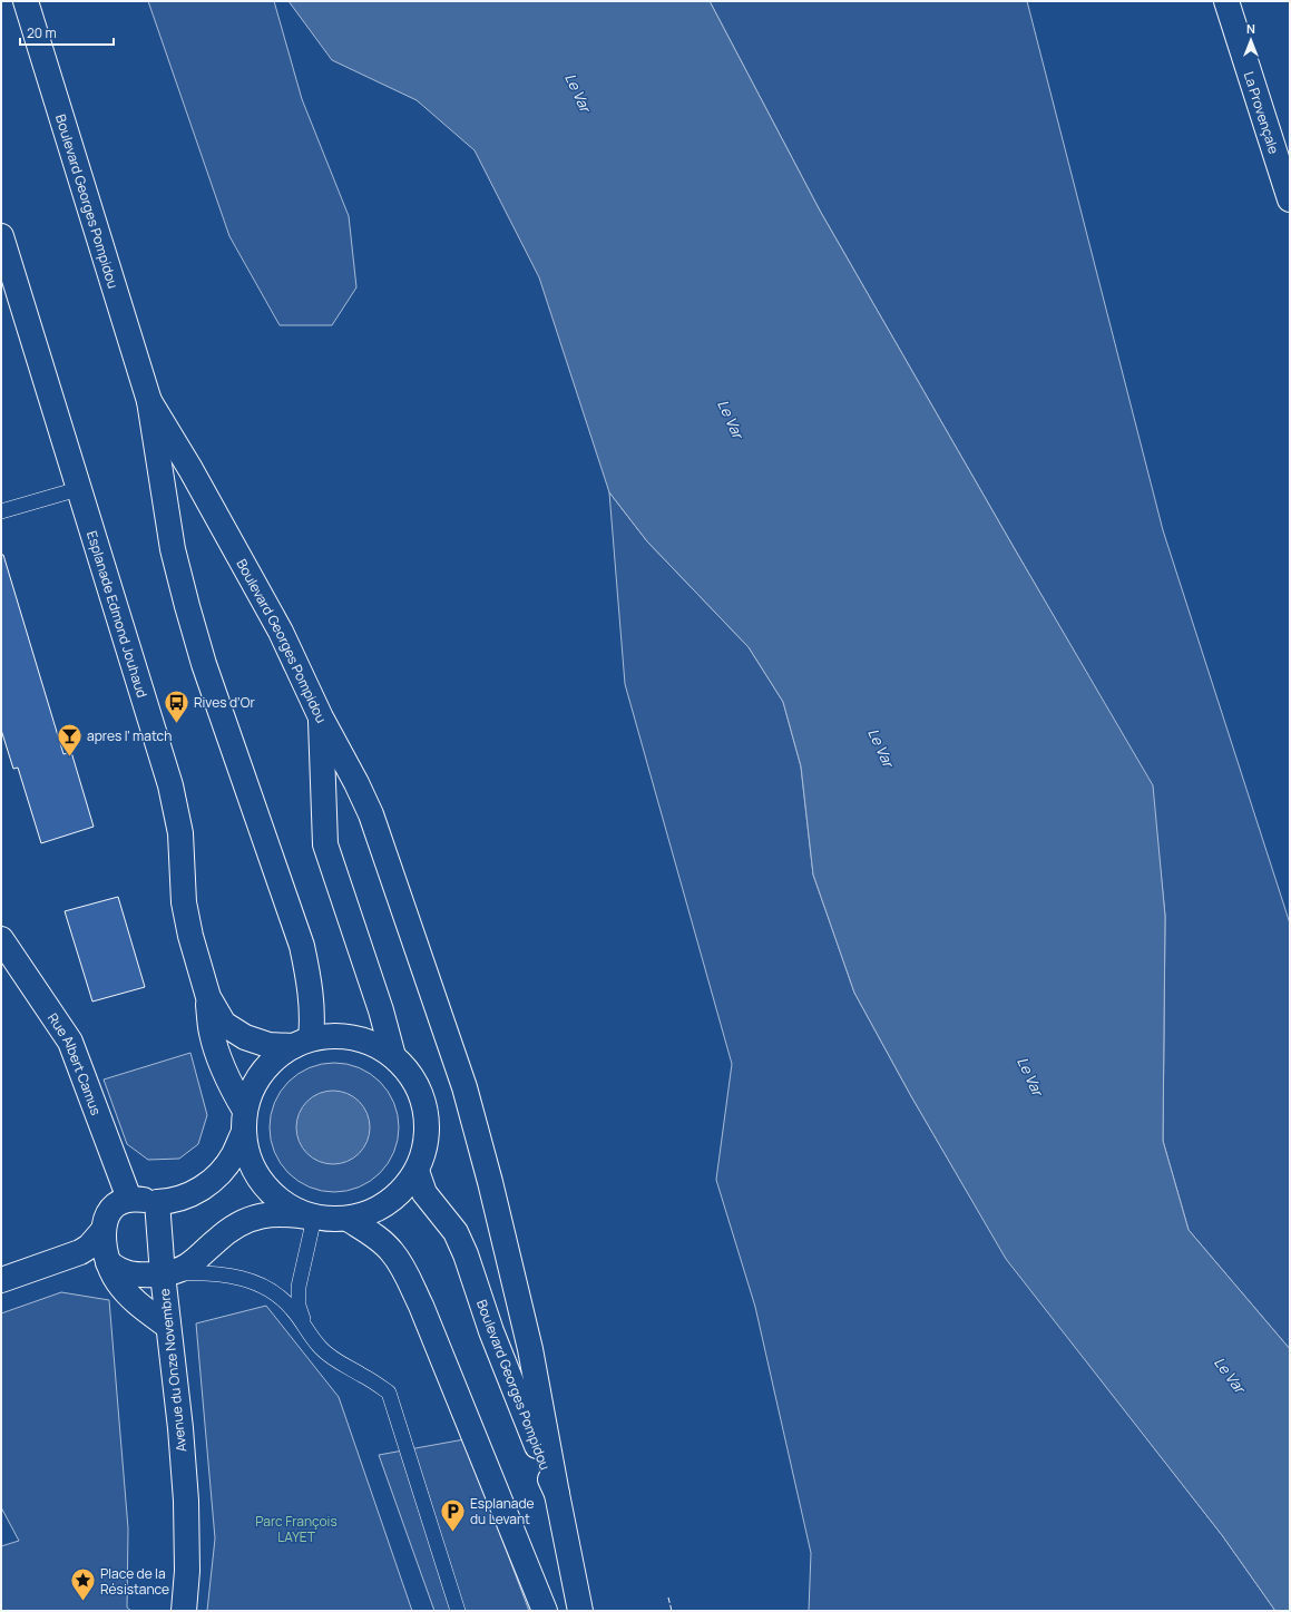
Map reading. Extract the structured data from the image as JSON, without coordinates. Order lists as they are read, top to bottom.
{
  "streets": {
    "main road": [
      "La Provençale",
      "Boulevard Georges Pompidou",
      "Esplanade Edmond Jouhaud",
      "Rue Albert Camus",
      "Avenue du Onze Novembre"
    ]
  },
  "crossings": [
    ["Boulevard Georges Pompidou", "Esplanade Edmond Jouhaud"],
    ["Rue Albert Camus", "Avenue du Onze Novembre"]
  ],
  "water": ["Le Var"],
  "parks": ["Parc François LAYET"],
  "places": {
    "bus stop": ["Rives d’Or"],
    "bar": ["apres l' match"],
    "parking": ["Esplanade du Levant"],
    "place": ["Place de la Résistance"]
  },
  "scale_bar": "20 m",
  "north": "top"
}
